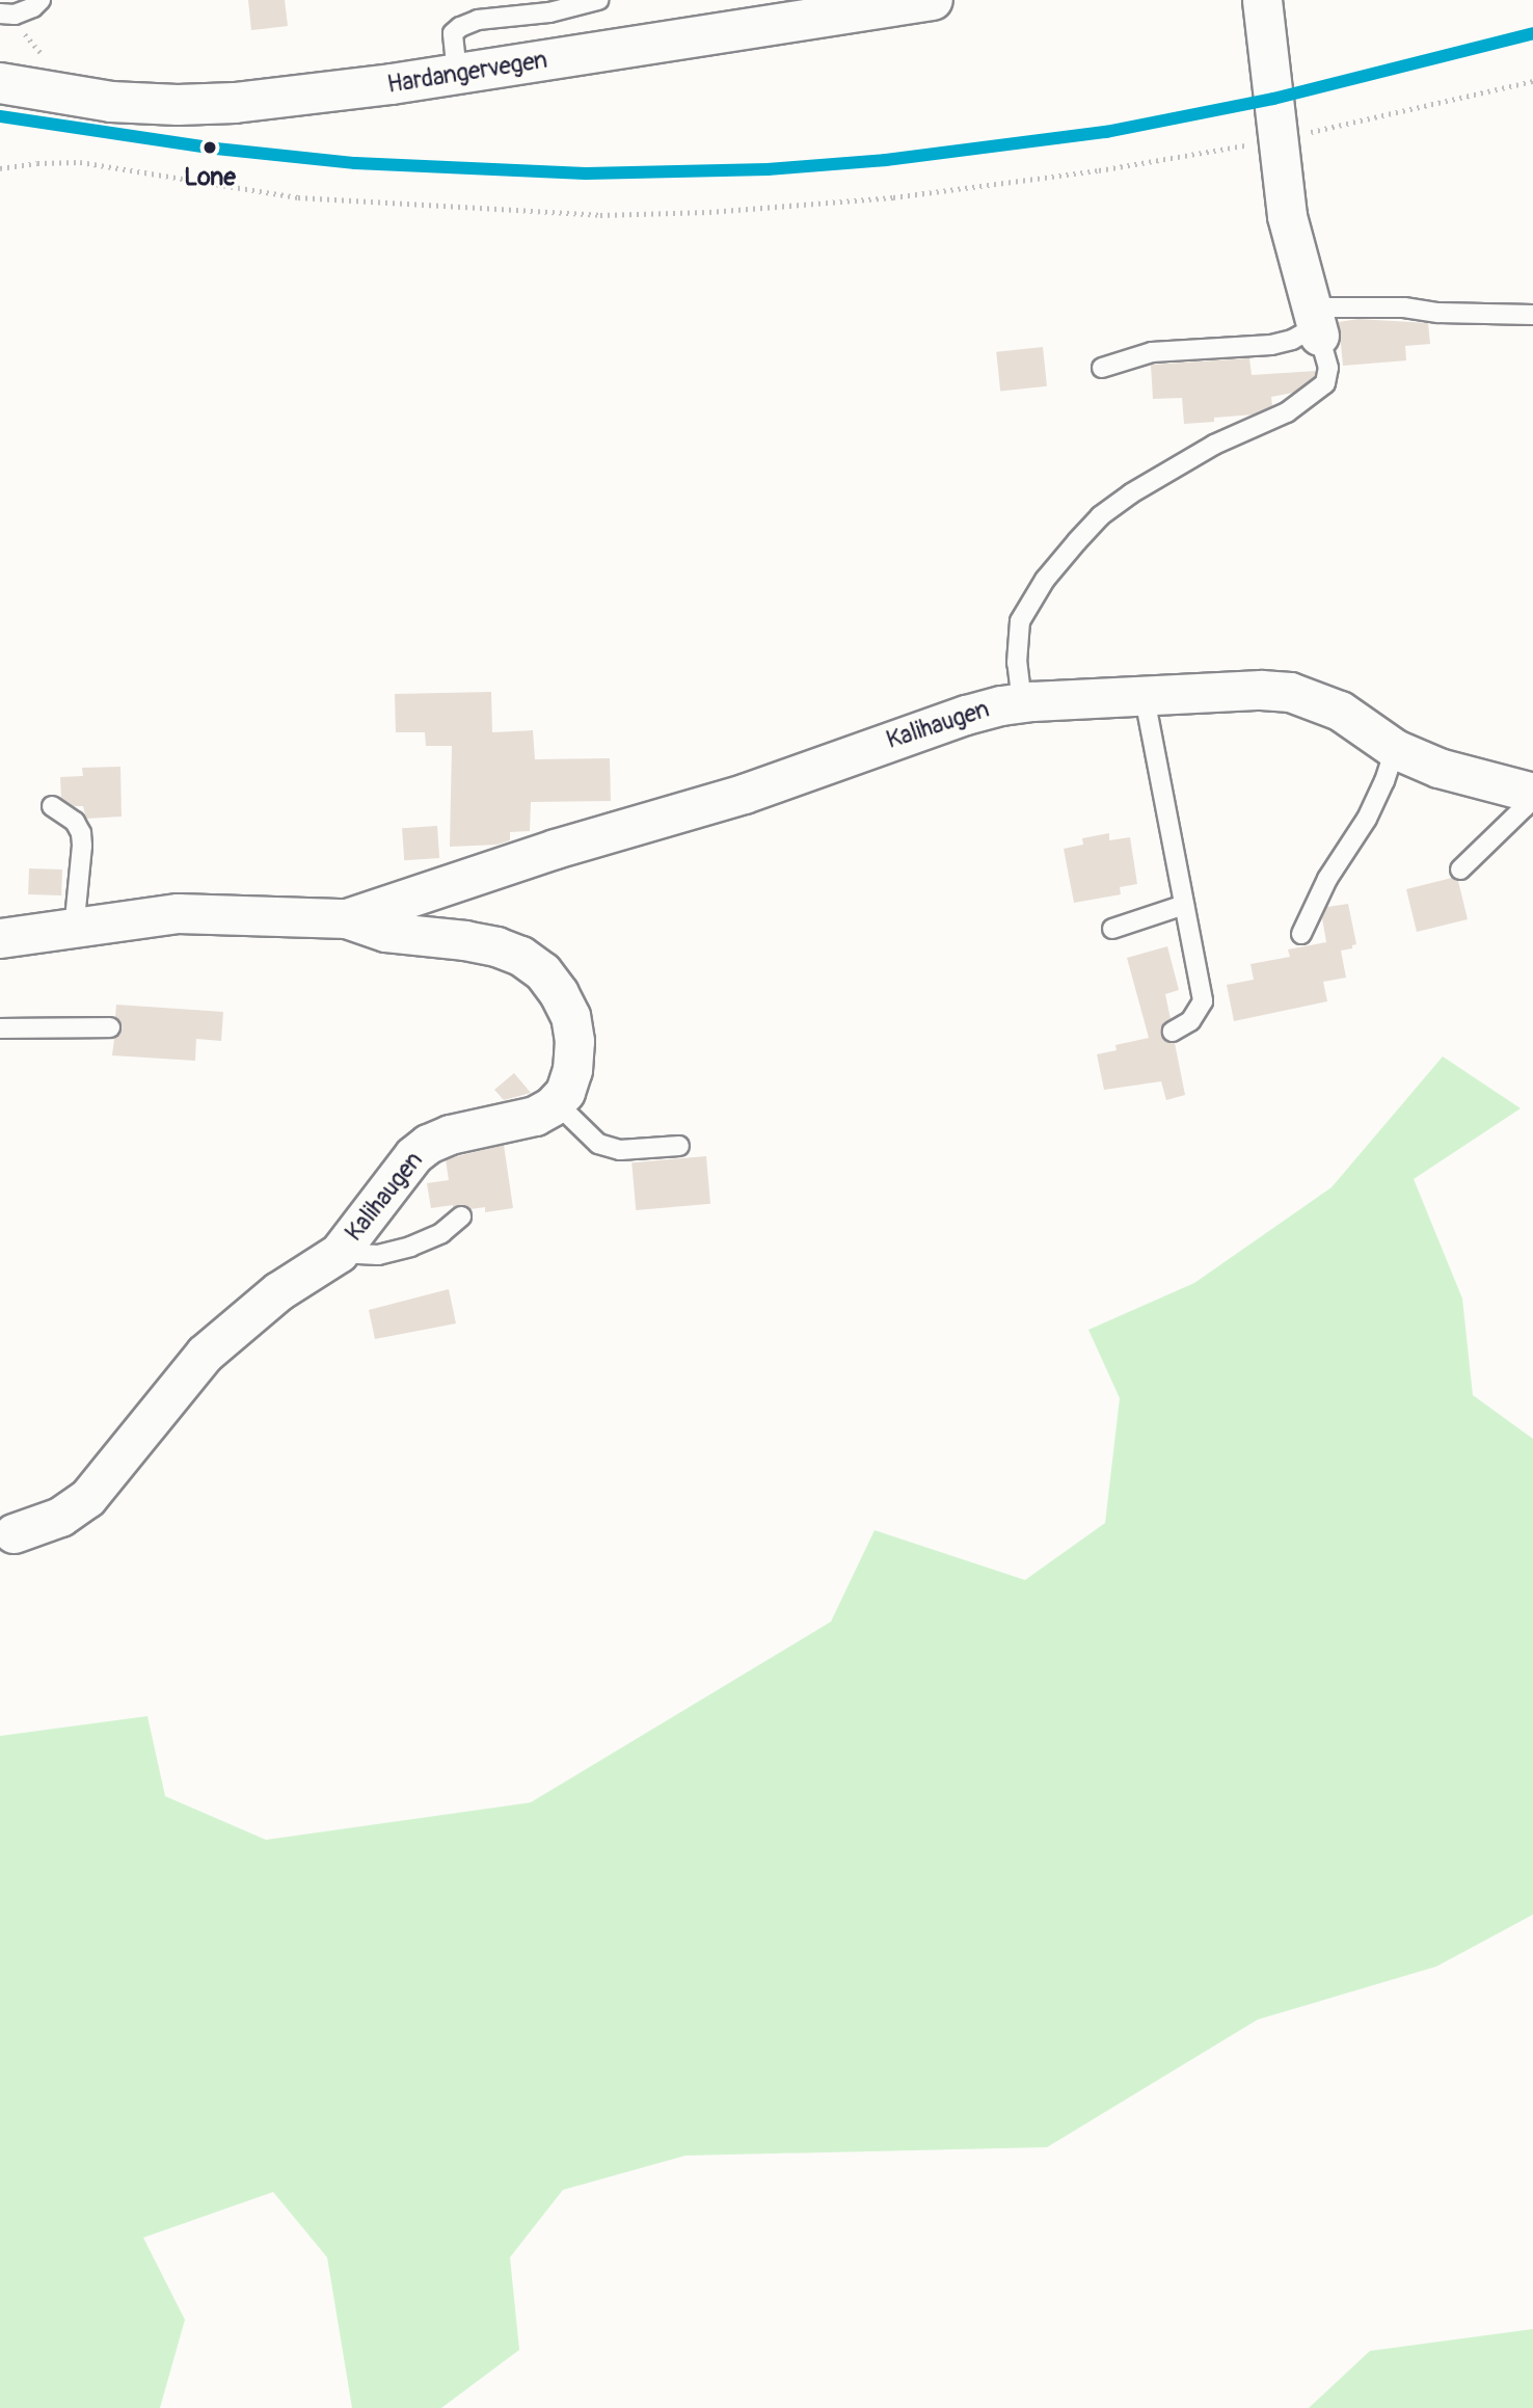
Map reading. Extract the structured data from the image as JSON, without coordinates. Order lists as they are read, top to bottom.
{
  "streets": {
    "main road": ["Hardangervegen"],
    "street": ["Kalihaugen"]
  },
  "places": ["Lone"]
}
